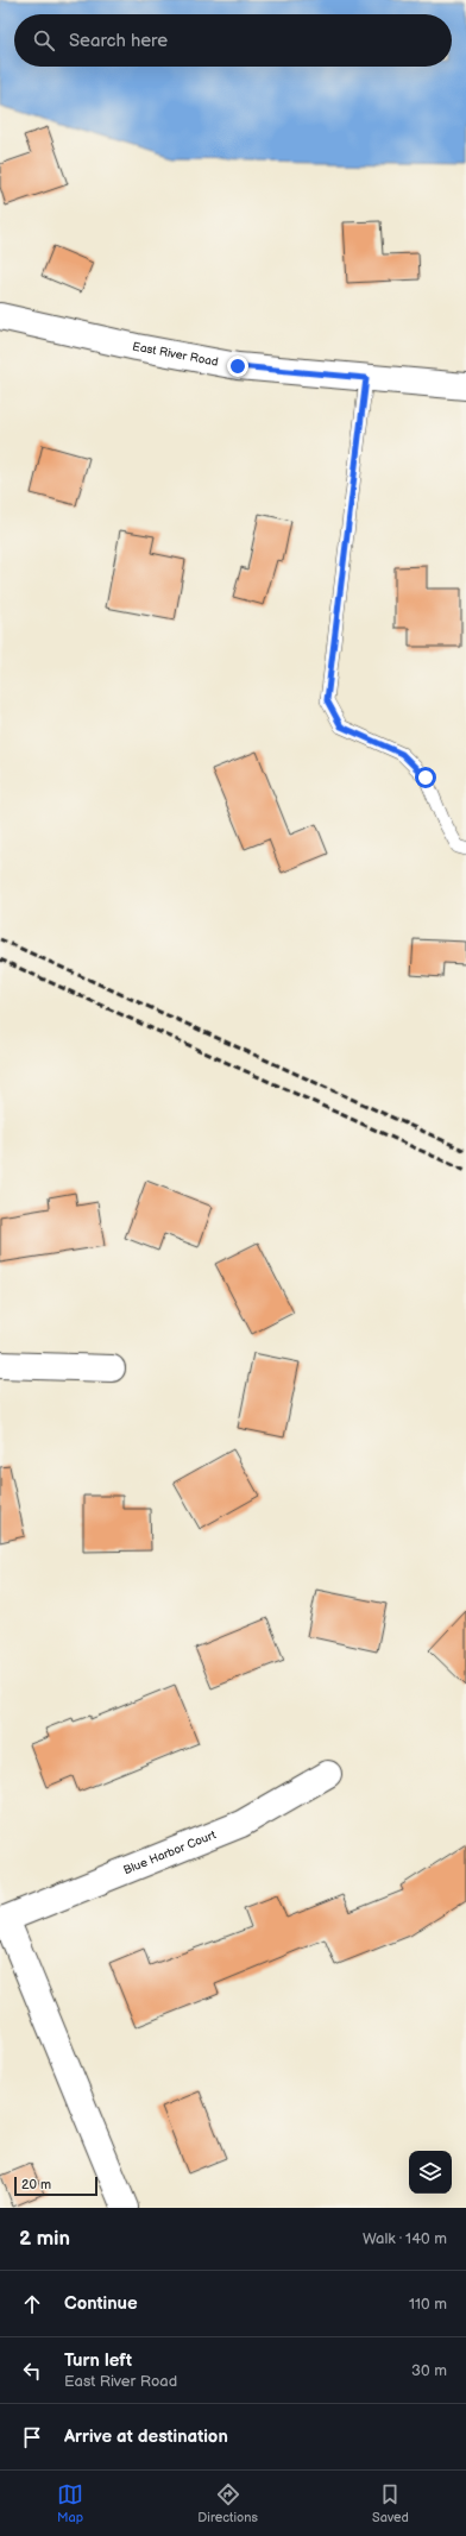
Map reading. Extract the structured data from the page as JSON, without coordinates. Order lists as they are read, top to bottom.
{
  "streets": {
    "street": ["East River Road", "Blue Harbor Court"]
  },
  "scale_bar": "20 m",
  "page": {
    "search": "Search here",
    "scale": "20 m",
    "heading": ["2 min", "Walk · 140 m"],
    "list": [
      ["Continue", "110 m"],
      ["Turn left", "East River Road", "30 m"],
      "Arrive at destination"
    ],
    "nav": ["Map", "Directions", "Saved"]
  }
}
